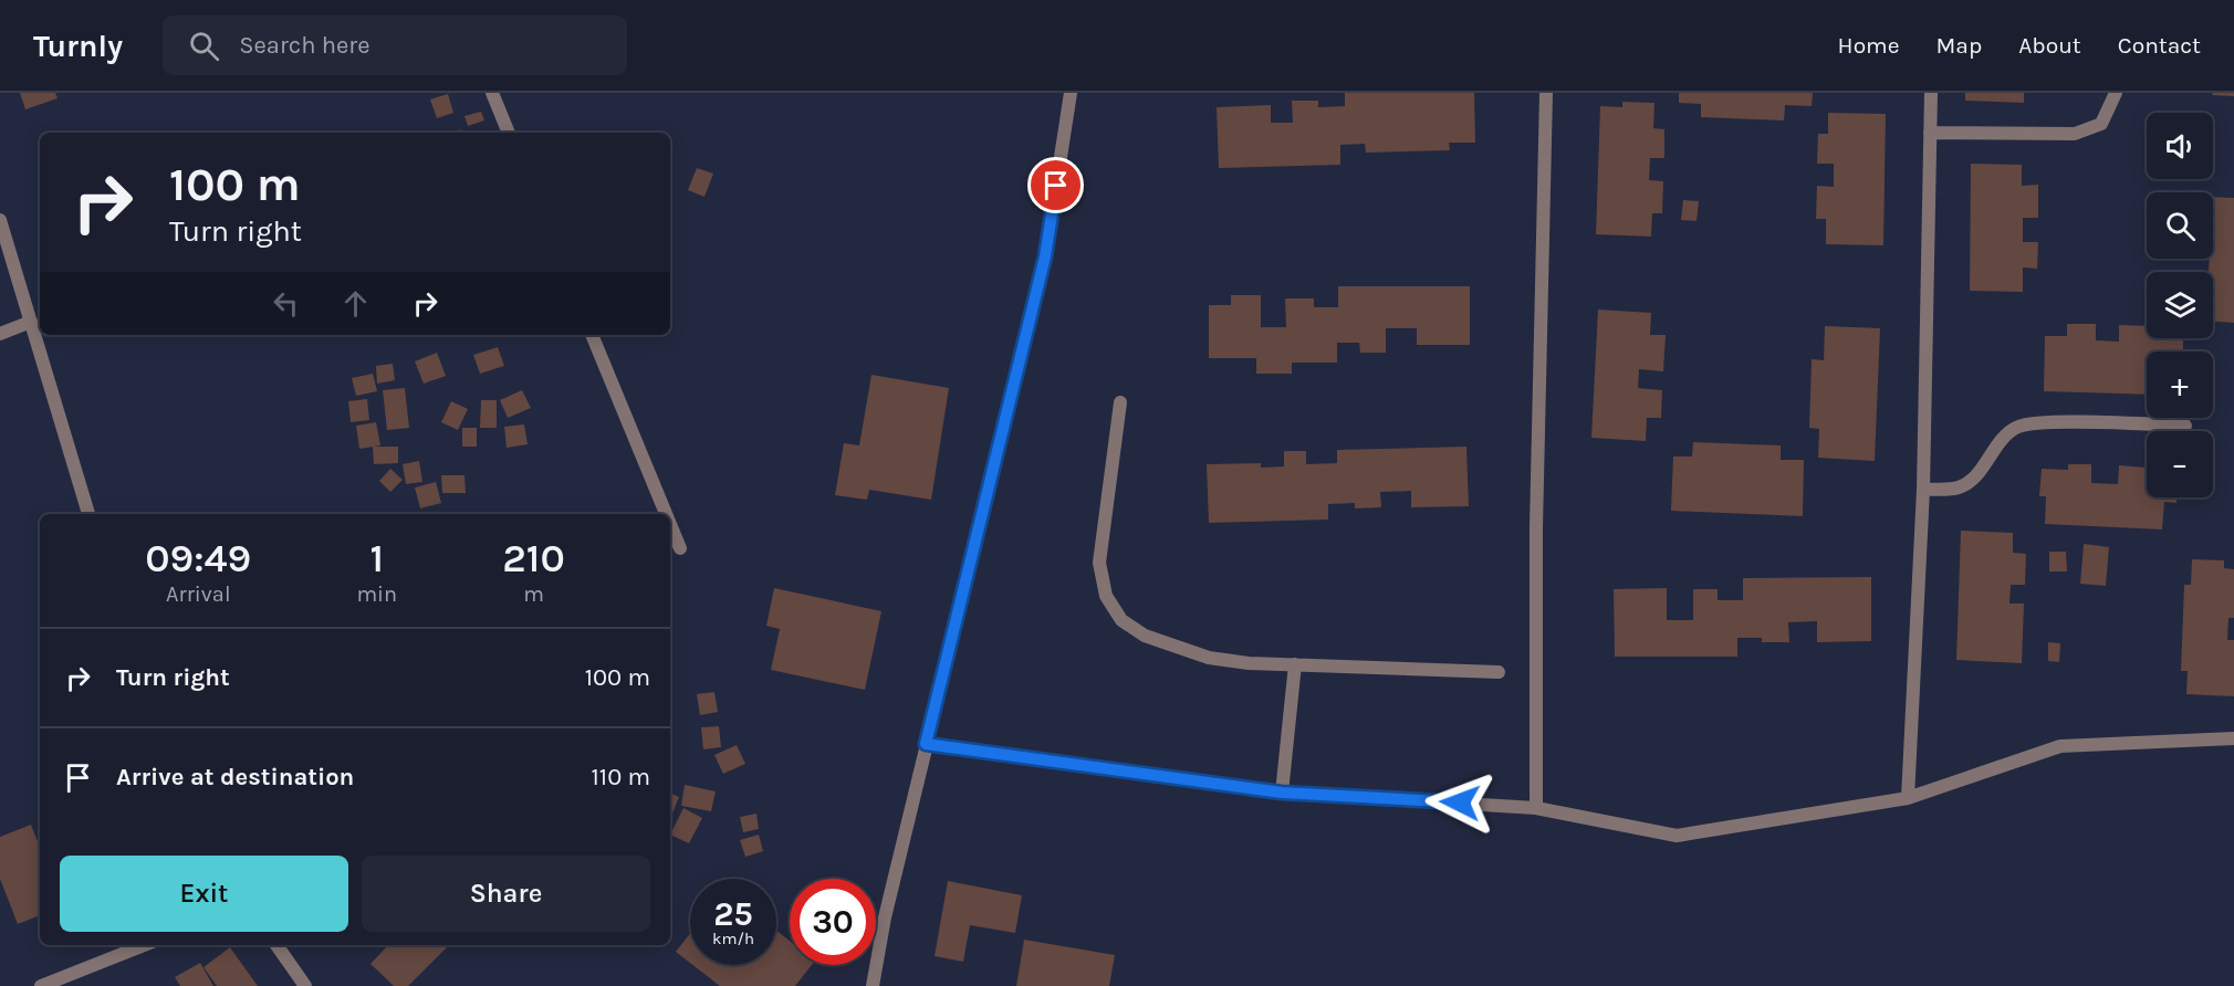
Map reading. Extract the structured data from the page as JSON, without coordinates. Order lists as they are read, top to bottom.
{
  "page": {
    "header": "Turnly",
    "search": "Search here",
    "nav": [
      "Home",
      "Map",
      "About",
      "Contact"
    ],
    "map_buttons": ["+", "−"],
    "turn": ["100 m", "Turn right"],
    "eta": [
      "09:49",
      "Arrival",
      "1",
      "min",
      "210",
      "m"
    ],
    "list": [
      {
        "name": "Turn right",
        "value": "100 m"
      },
      {
        "name": "Arrive at destination",
        "value": "110 m"
      }
    ],
    "buttons": ["Exit", "Share"],
    "speed": "25 km/h",
    "limit": "30"
  }
}
